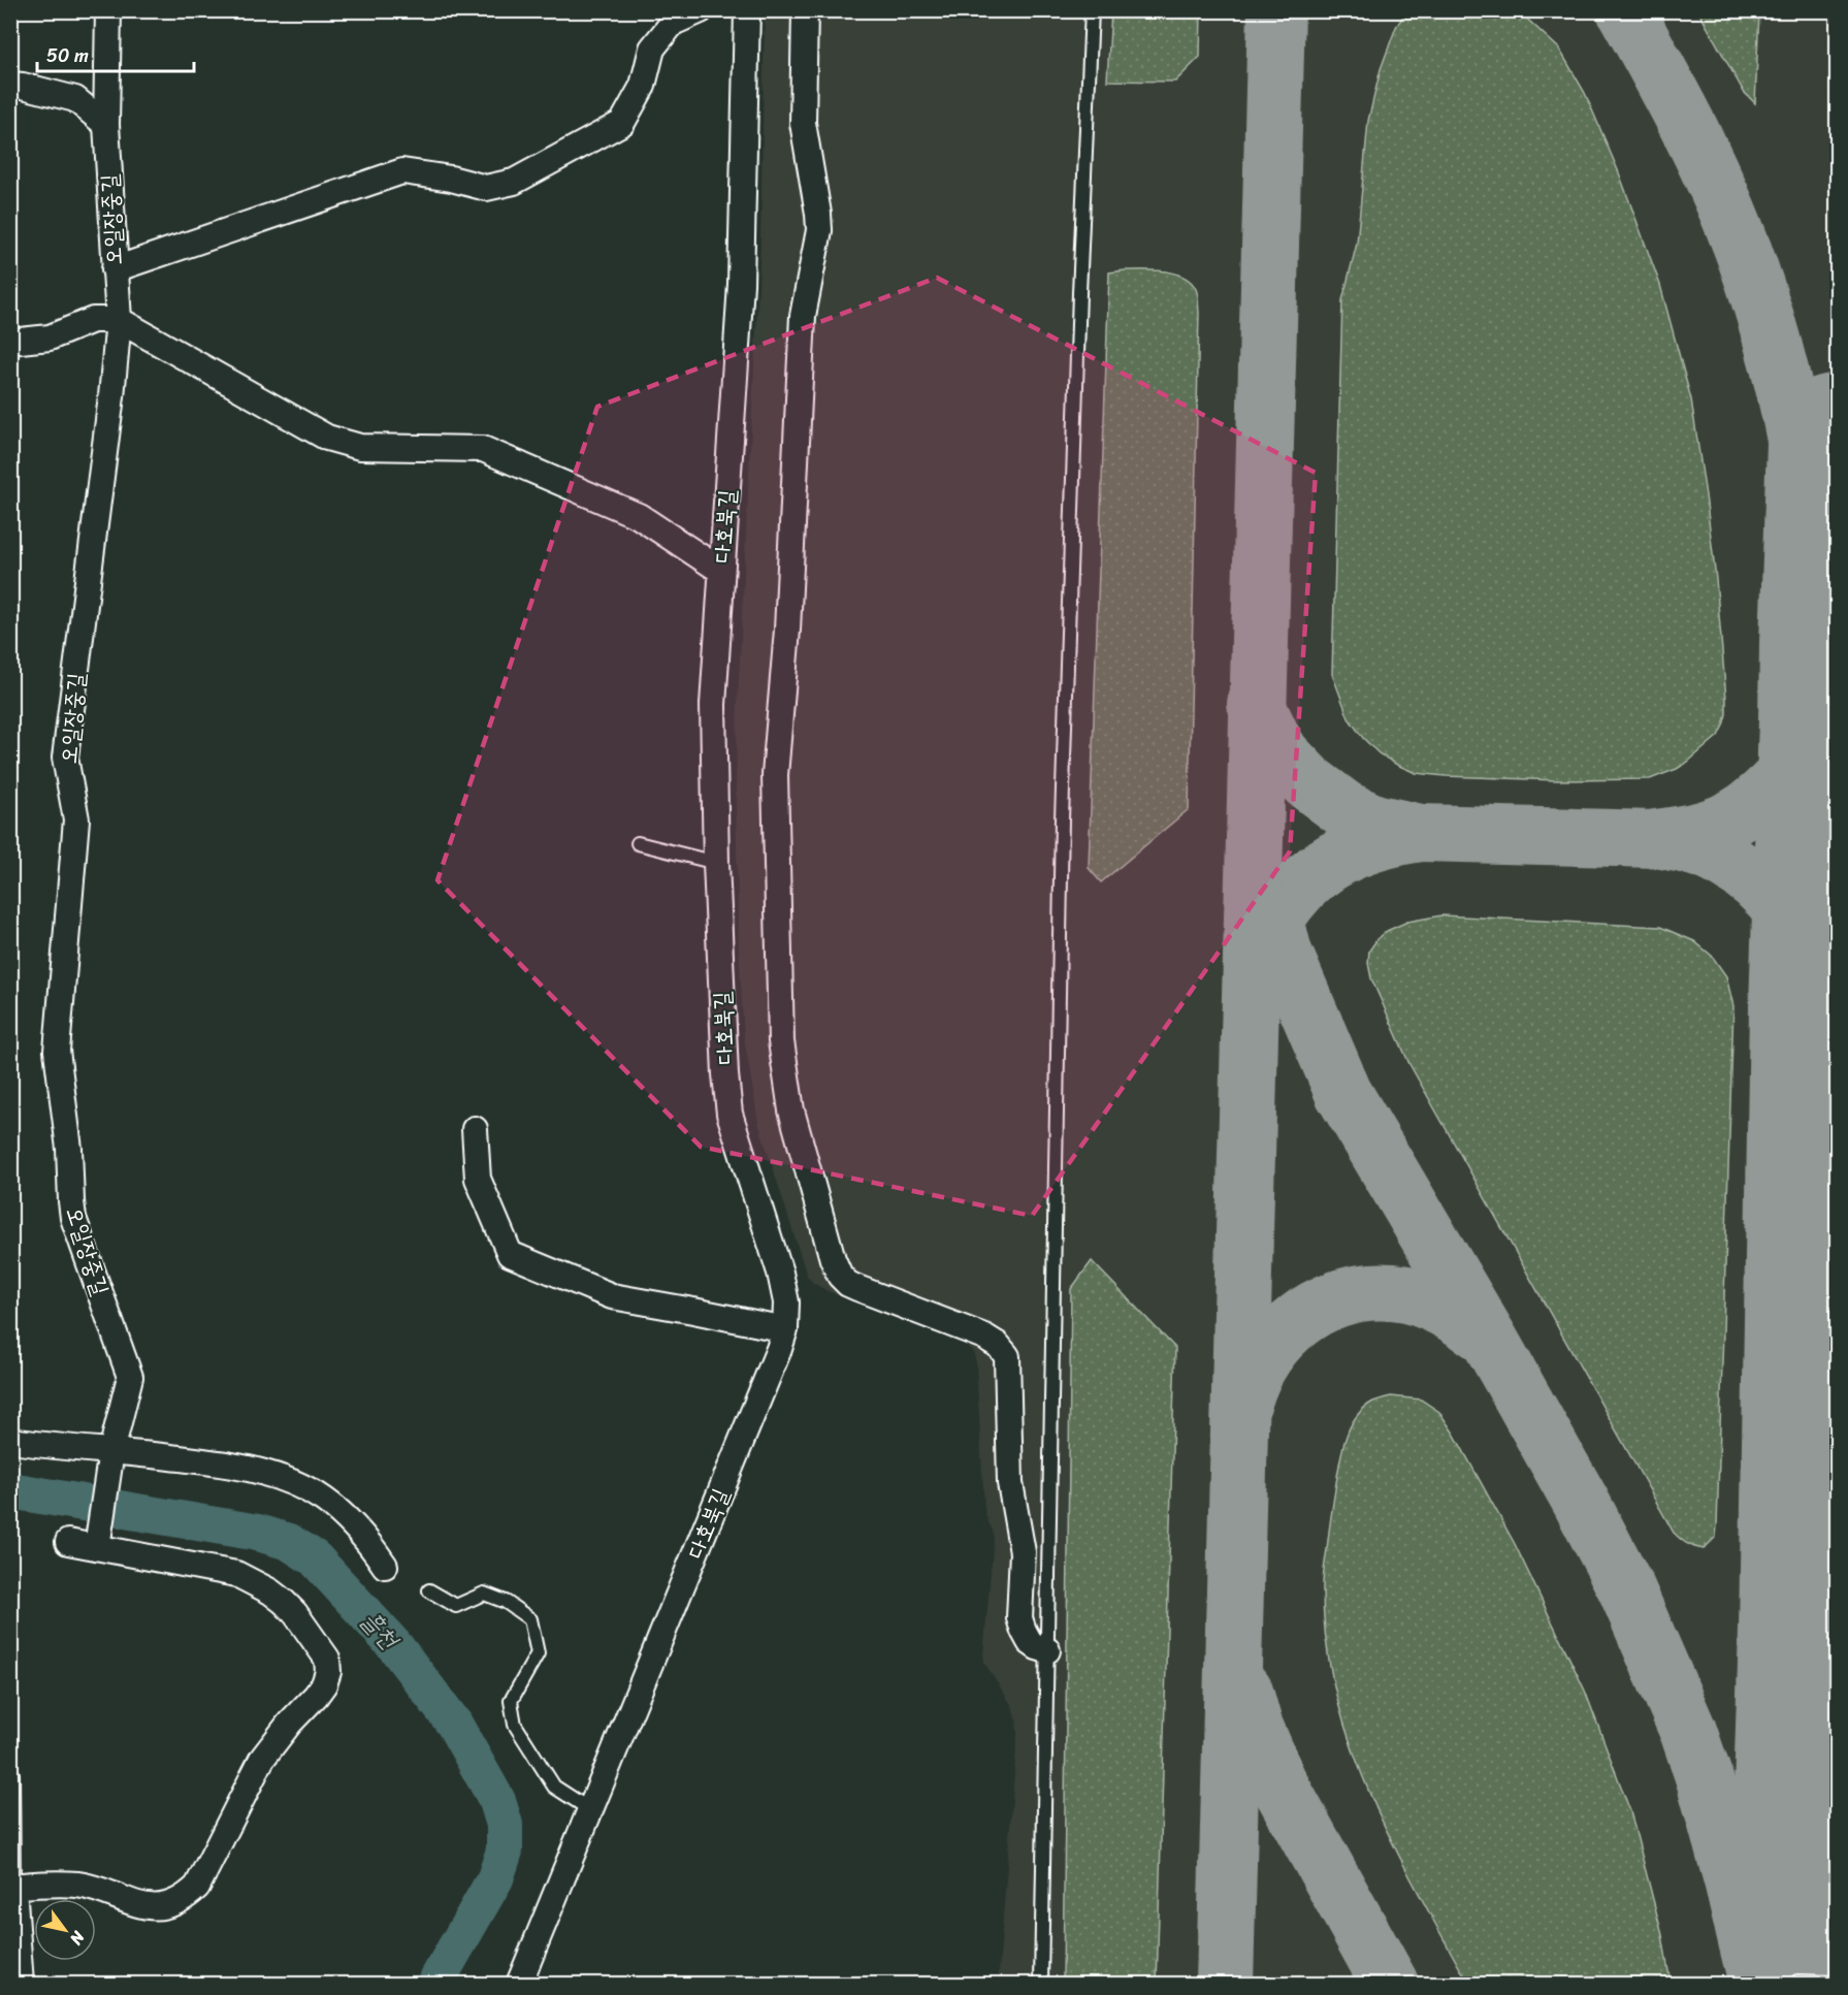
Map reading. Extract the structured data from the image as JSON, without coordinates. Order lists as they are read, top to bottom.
{
  "streets": {
    "street": ["오일장중길", "다호북길"]
  },
  "water": ["흘천"],
  "scale_bar": "50 m",
  "north": "bottom right"
}
